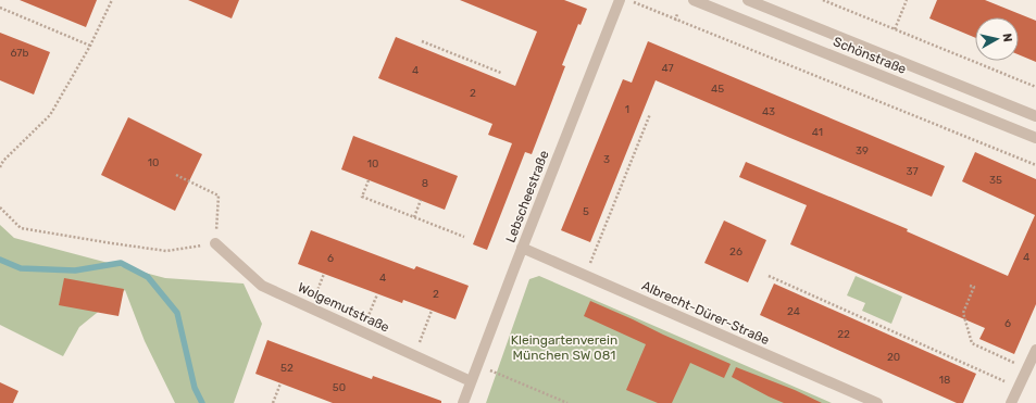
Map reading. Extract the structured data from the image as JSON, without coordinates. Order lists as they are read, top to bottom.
{
  "streets": {
    "street": [
      "Schönstraße",
      "Lebscheestraße",
      "Wolgemutstraße",
      "Albrecht-Dürer-Straße"
    ]
  },
  "crossings": [
    ["Lebscheestraße", "Wolgemutstraße"],
    ["Lebscheestraße", "Albrecht-Dürer-Straße"]
  ],
  "parks": ["Kleingartenverein München SW 081"],
  "house_numbers": [
    "67b",
    "47",
    "4",
    "45",
    "2",
    "1",
    "43",
    "41",
    "39",
    "3",
    "10",
    "10",
    "37",
    "35",
    "8",
    "5",
    "26",
    "4",
    "6",
    "4",
    "2",
    "24",
    "6",
    "22",
    "20",
    "52",
    "18",
    "50"
  ],
  "north": "right"
}
